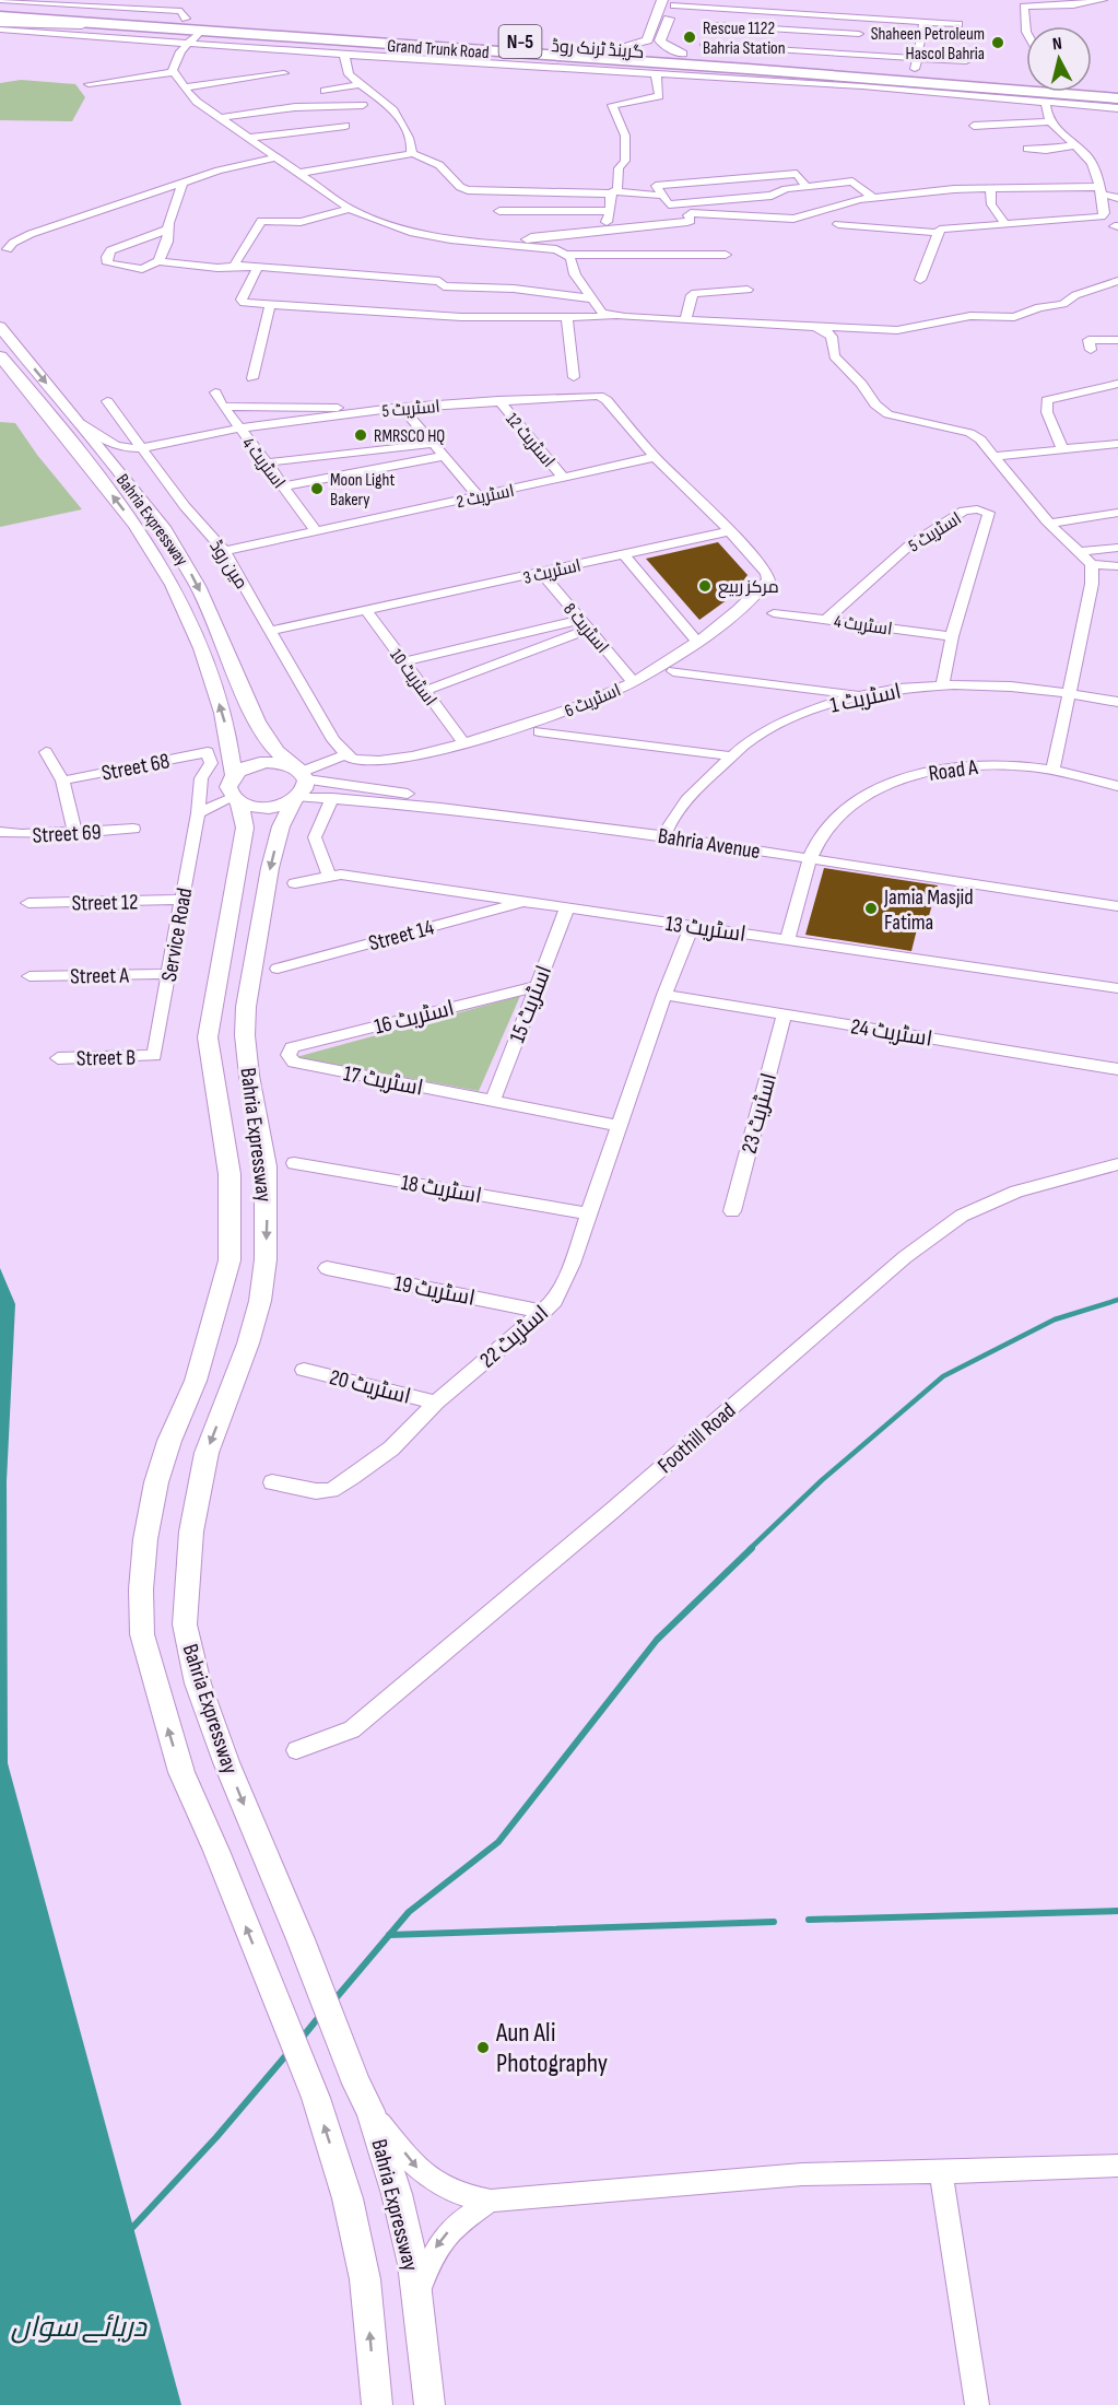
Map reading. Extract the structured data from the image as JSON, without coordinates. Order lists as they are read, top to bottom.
{
  "streets": {
    "highway": ["N-5", "Grand Trunk Road", "گرینڈ ٹرنک روڈ"],
    "main road": ["Bahria Expressway"],
    "street": [
      "اسٹریٹ 5",
      "اسٹریٹ 12",
      "اسٹریٹ 4",
      "اسٹریٹ 2",
      "مین روڈ",
      "اسٹریٹ 3",
      "اسٹریٹ 8",
      "اسٹریٹ 10",
      "اسٹریٹ 1",
      "اسٹریٹ 6",
      "Street 68",
      "Road A",
      "Street 69",
      "Bahria Avenue",
      "Street 12",
      "اسٹریٹ 13",
      "Service Road",
      "Street 14",
      "Street A",
      "اسٹریٹ 15",
      "اسٹریٹ 16",
      "اسٹریٹ 24",
      "Street B",
      "اسٹریٹ 17",
      "اسٹریٹ 23",
      "اسٹریٹ 18",
      "اسٹریٹ 19",
      "اسٹریٹ 22",
      "اسٹریٹ 20",
      "Foothill Road"
    ]
  },
  "crossings": [
    ["N-5", "Grand Trunk Road"],
    ["Grand Trunk Road", "گرینڈ ٹرنک روڈ"],
    ["اسٹریٹ 5", "اسٹریٹ 12"],
    ["اسٹریٹ 5", "اسٹریٹ 4"],
    ["اسٹریٹ 5", "اسٹریٹ 2"],
    ["اسٹریٹ 5", "مین روڈ"],
    ["اسٹریٹ 12", "اسٹریٹ 2"],
    ["اسٹریٹ 4", "اسٹریٹ 2"],
    ["اسٹریٹ 2", "مین روڈ"],
    ["Bahria Expressway", "Bahria Avenue"],
    ["مین روڈ", "اسٹریٹ 3"],
    ["مین روڈ", "اسٹریٹ 6"],
    ["اسٹریٹ 3", "اسٹریٹ 8"],
    ["اسٹریٹ 3", "اسٹریٹ 10"],
    ["اسٹریٹ 3", "اسٹریٹ 6"],
    ["اسٹریٹ 8", "اسٹریٹ 6"],
    ["اسٹریٹ 10", "اسٹریٹ 6"],
    ["اسٹریٹ 1", "Bahria Avenue"],
    ["Street 68", "Service Road"],
    ["Road A", "Bahria Avenue"],
    ["Road A", "اسٹریٹ 13"],
    ["Street 12", "Service Road"],
    ["اسٹریٹ 13", "Street 14"],
    ["اسٹریٹ 13", "اسٹریٹ 15"],
    ["اسٹریٹ 13", "اسٹریٹ 22"],
    ["Service Road", "Street A"],
    ["Service Road", "Street B"],
    ["اسٹریٹ 15", "اسٹریٹ 16"],
    ["اسٹریٹ 15", "اسٹریٹ 17"],
    ["اسٹریٹ 16", "اسٹریٹ 17"],
    ["اسٹریٹ 24", "اسٹریٹ 23"],
    ["اسٹریٹ 24", "اسٹریٹ 22"],
    ["اسٹریٹ 18", "اسٹریٹ 22"],
    ["اسٹریٹ 19", "اسٹریٹ 22"],
    ["اسٹریٹ 22", "اسٹریٹ 20"]
  ],
  "water": ["دریائے سواں"],
  "places": [
    "Rescue 1122 Bahria Station",
    "Shaheen Petroleum Hascol Bahria",
    "RMRSCO HQ",
    "Moon Light Bakery",
    "مرکز ربیع",
    "Jamia Masjid Fatima",
    "Aun Ali Photography"
  ],
  "north": "top"
}
